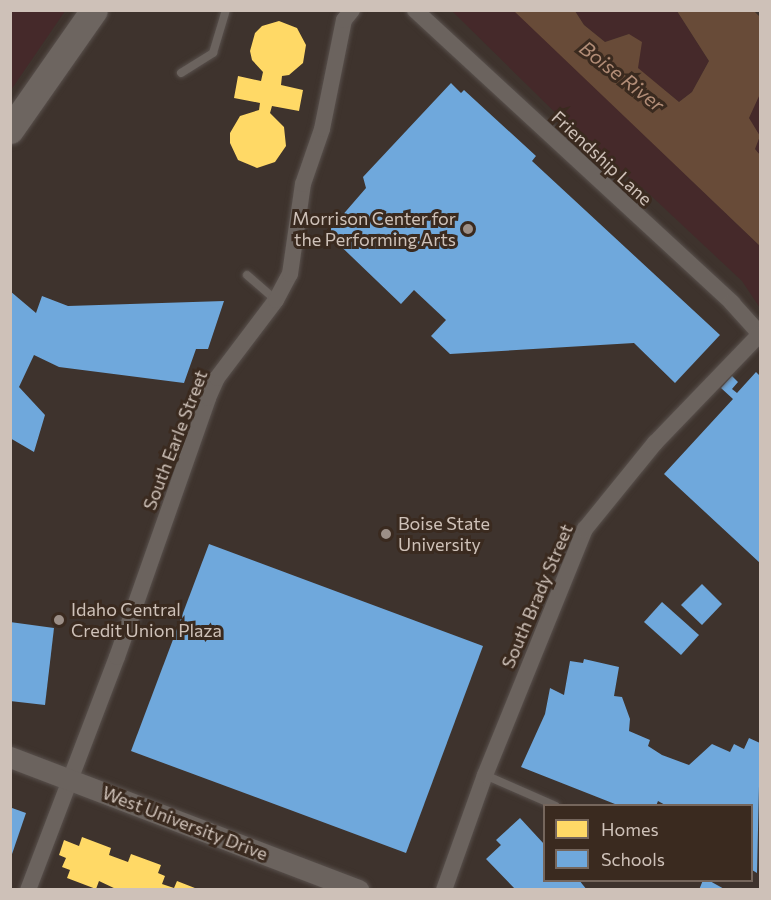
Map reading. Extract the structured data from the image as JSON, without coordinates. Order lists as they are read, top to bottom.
{
  "streets": {
    "street": [
      "Friendship Lane",
      "South Earle Street",
      "South Brady Street",
      "West University Drive"
    ]
  },
  "crossings": [
    ["Friendship Lane", "South Brady Street"],
    ["South Earle Street", "West University Drive"]
  ],
  "water": ["Boise River"],
  "places": ["Morrison Center for the Performing Arts", "Boise State University", "Idaho Central Credit Union Plaza"],
  "legend": ["Homes", "Schools"]
}
